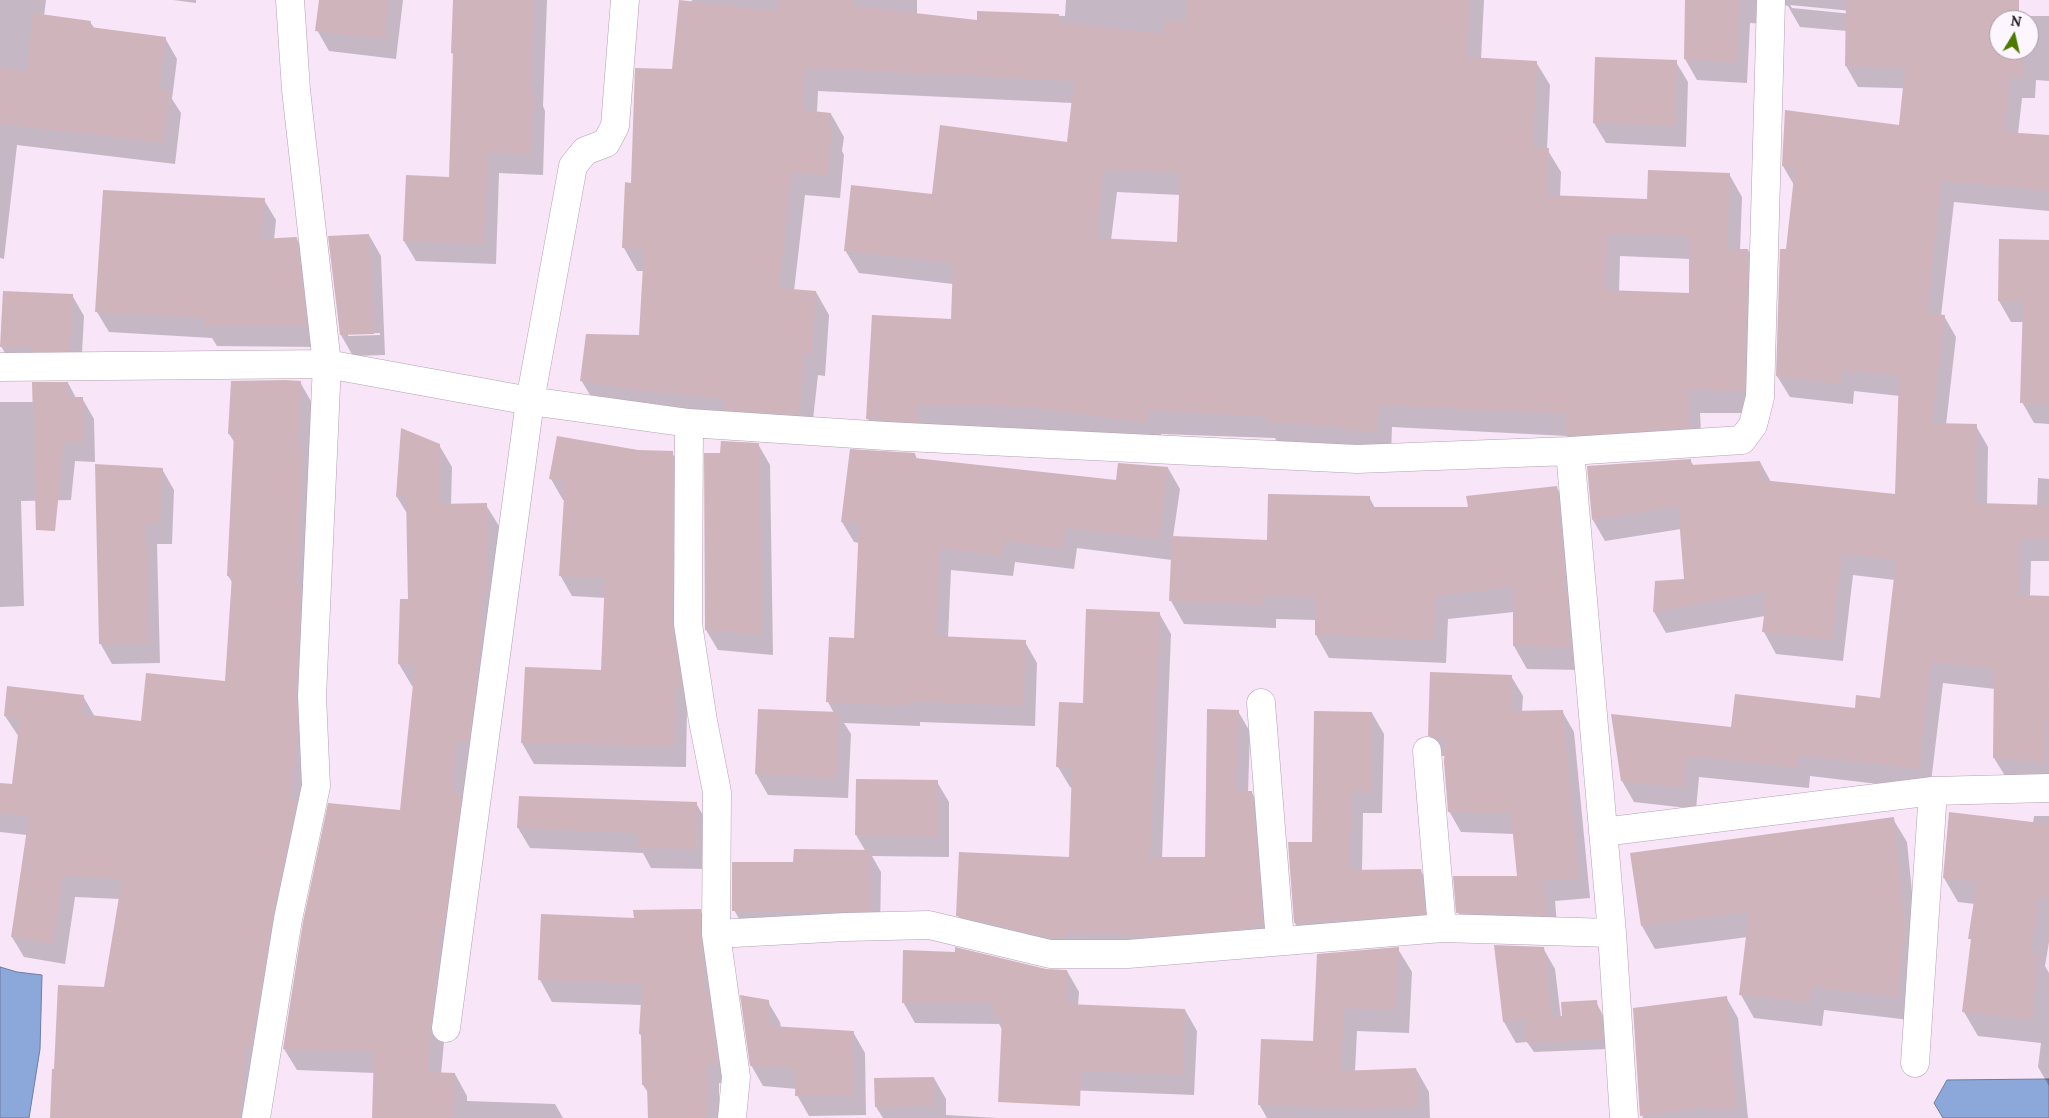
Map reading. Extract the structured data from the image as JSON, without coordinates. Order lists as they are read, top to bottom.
{
  "north": "top"
}
